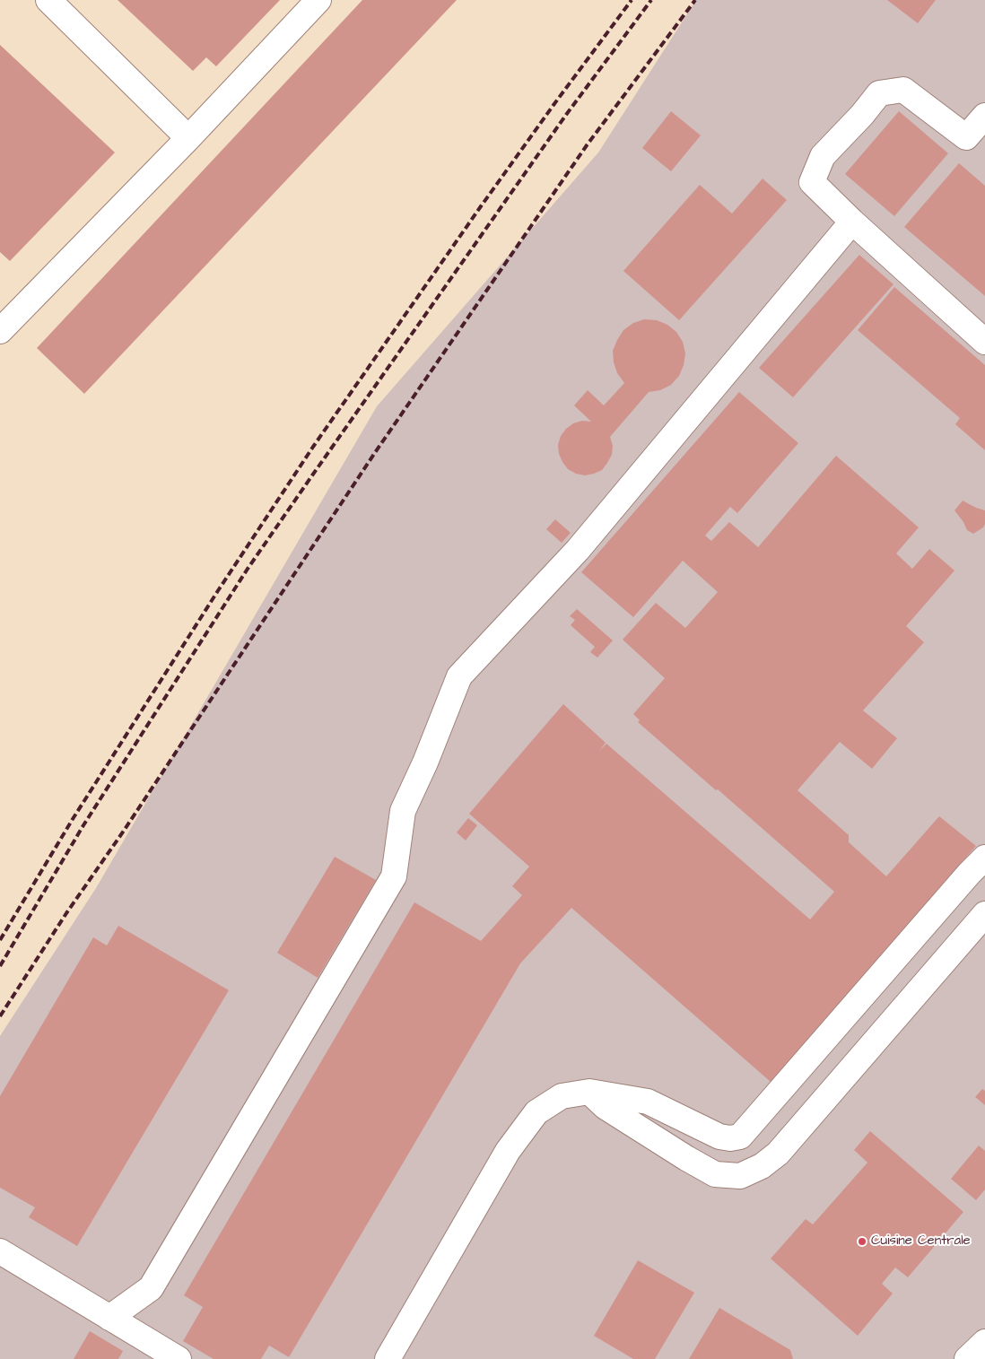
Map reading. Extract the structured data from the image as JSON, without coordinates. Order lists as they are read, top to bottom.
{
  "places": ["Cuisine Centrale"]
}
